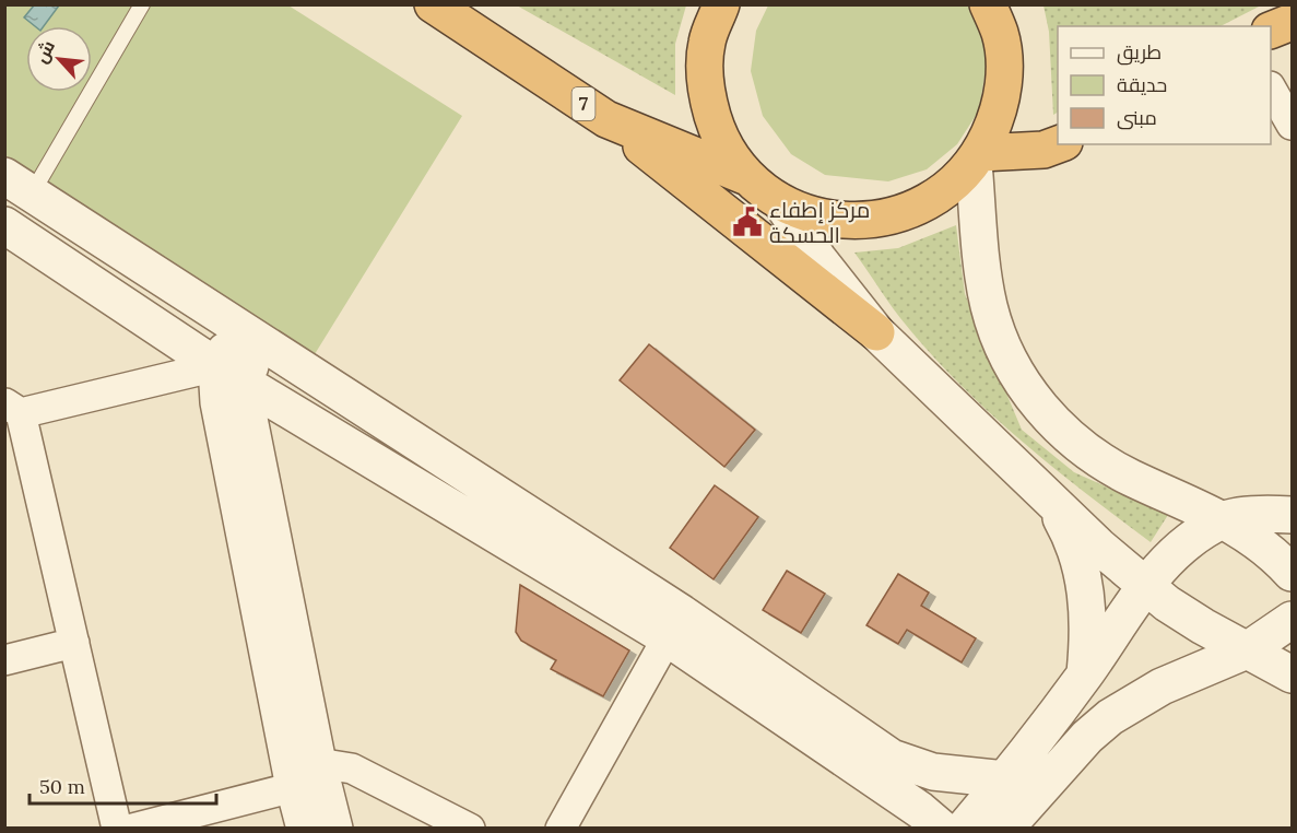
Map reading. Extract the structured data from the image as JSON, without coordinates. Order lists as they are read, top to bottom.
{
  "streets": {
    "highway": ["7"]
  },
  "places": {
    "public building": ["مركز إطفاء الحسكة"]
  },
  "legend": ["طريق", "حديقة", "مبنى"],
  "scale_bar": "50 m",
  "north": "top left"
}
